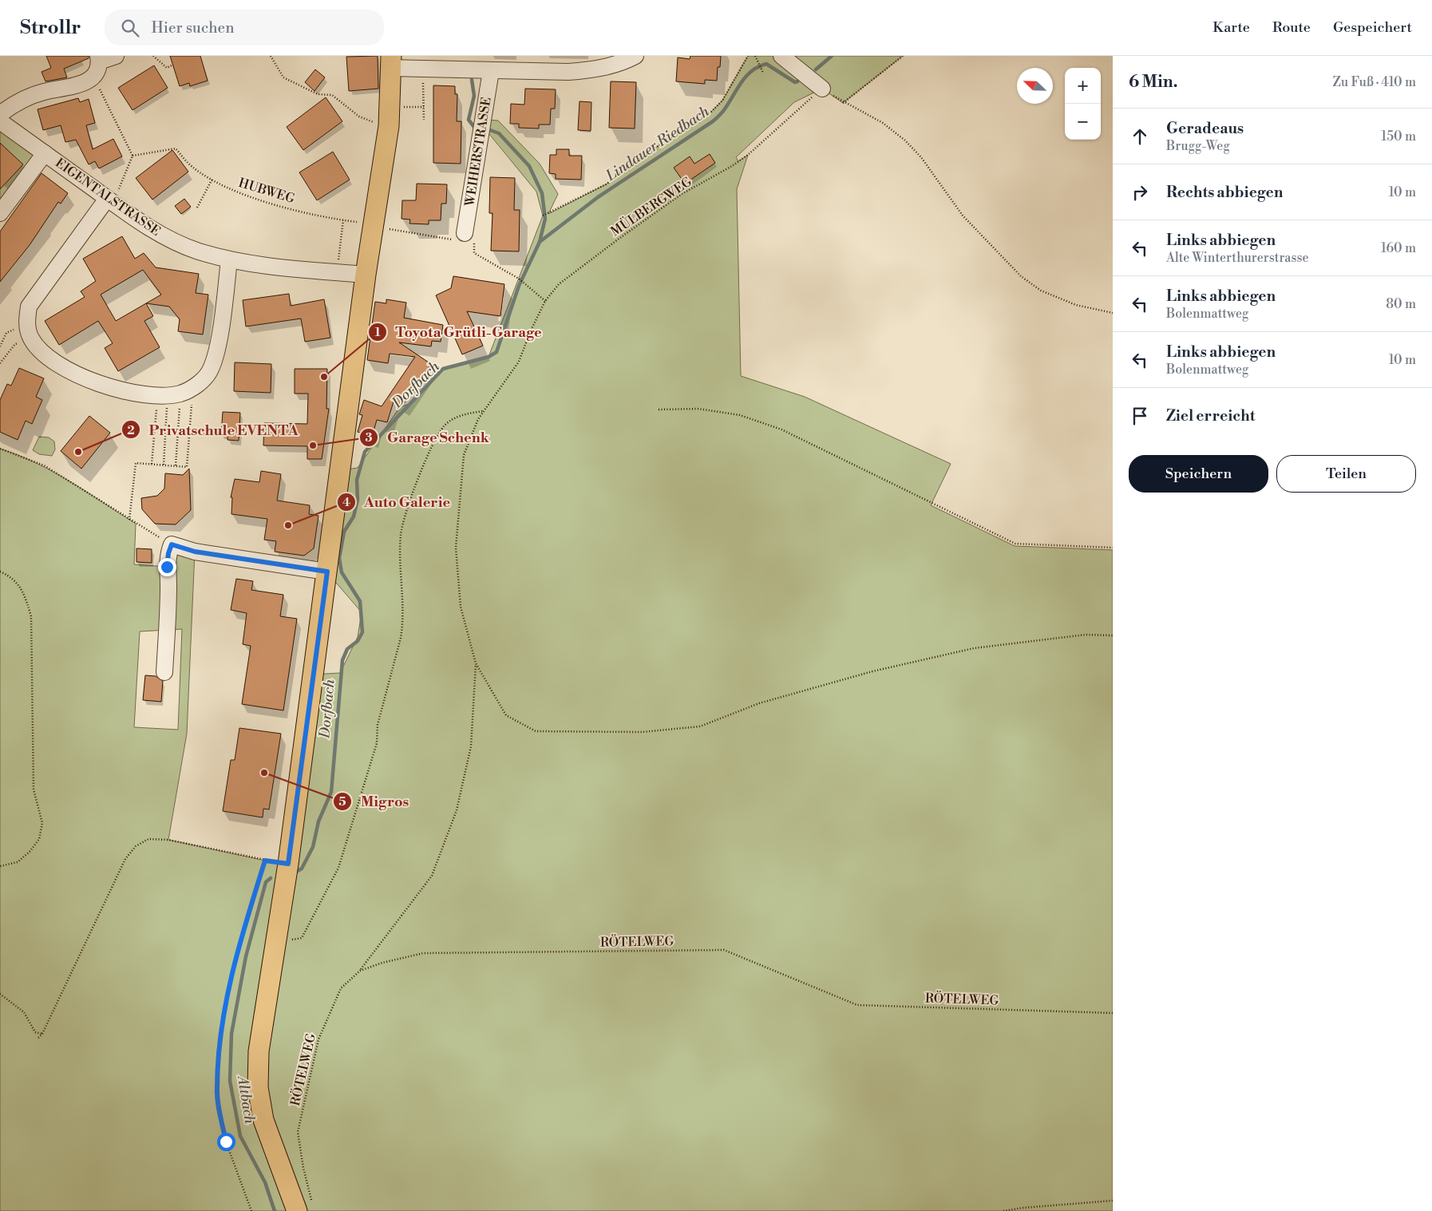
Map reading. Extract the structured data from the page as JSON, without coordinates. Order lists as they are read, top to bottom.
{
  "streets": {
    "street": ["WEIHERSTRASSE", "EIGENTALSTRASSE"],
    "path": ["HUBWEG", "MÜLBERGWEG", "RÖTELWEG"]
  },
  "water": ["Lindauer Riedbach", "Dorfbach", "Altbach"],
  "places": [
    "Toyota Grütli-Garage",
    "Garage Schenk",
    "Privatschule EVENTA",
    "Auto Galerie",
    "Migros"
  ],
  "north": "top left",
  "page": {
    "header": "Strollr",
    "search": "Hier suchen",
    "nav": ["Karte", "Route", "Gespeichert"],
    "heading": ["6 Min.", "Zu Fuß · 410 m"],
    "map_buttons": ["+", "−"],
    "list": [
      ["Geradeaus", "Brugg-Weg", "150 m"],
      ["Rechts abbiegen", "10 m"],
      ["Links abbiegen", "Alte Winterthurerstrasse", "160 m"],
      ["Links abbiegen", "Bolenmattweg", "80 m"],
      ["Links abbiegen", "Bolenmattweg", "10 m"],
      "Ziel erreicht"
    ],
    "buttons": ["Speichern", "Teilen"]
  }
}
